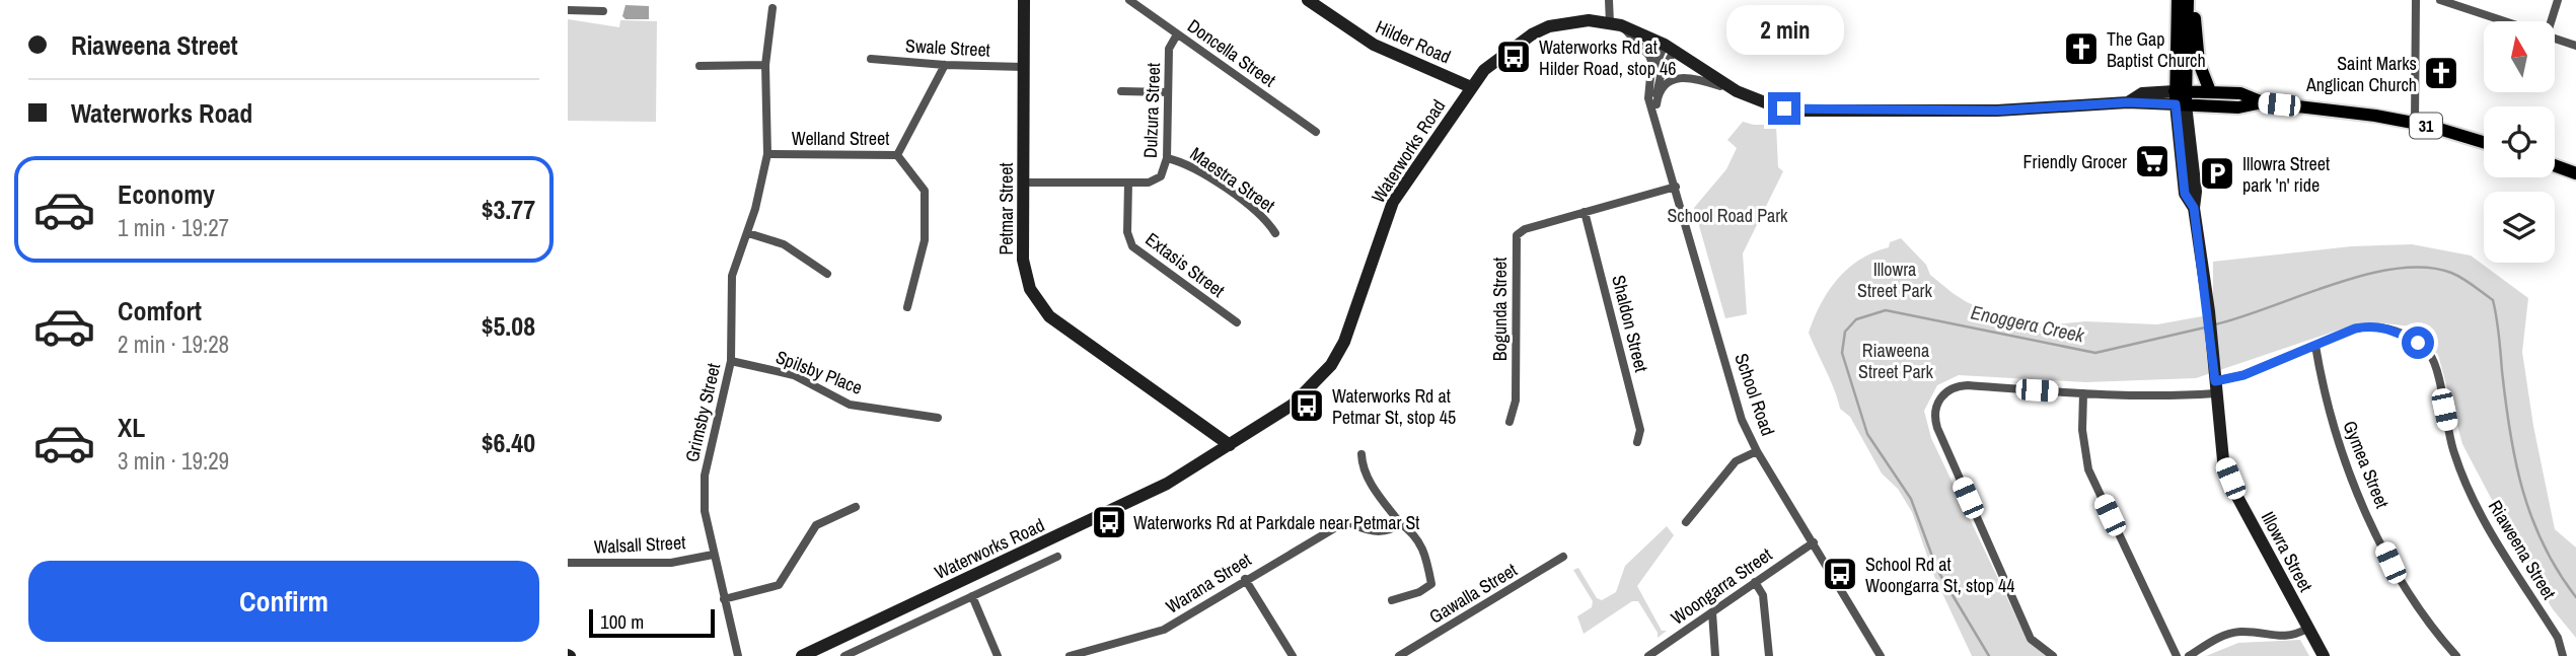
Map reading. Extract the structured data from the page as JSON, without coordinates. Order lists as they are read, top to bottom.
{
  "streets": {
    "main road": [
      "Hilder Road",
      "31",
      "Waterworks Road",
      "Petmar Street",
      "Illowra Street"
    ],
    "street": [
      "Swale Street",
      "Doncella Street",
      "Dulzura Street",
      "Welland Street",
      "Maestra Street",
      "Extasis Street",
      "Bogunda Street",
      "Shaldon Street",
      "Spilsby Place",
      "School Road",
      "Grimsby Street",
      "Gymea Street",
      "Walsall Street",
      "Riaweena Street",
      "Warana Street",
      "Woongarra Street",
      "Gawalla Street"
    ]
  },
  "crossings": [
    ["Hilder Road", "Waterworks Road"],
    ["Swale Street", "Welland Street"],
    ["Swale Street", "Petmar Street"],
    ["Doncella Street", "Dulzura Street"],
    ["Dulzura Street", "Maestra Street"],
    ["Dulzura Street", "Petmar Street"],
    ["Dulzura Street", "Extasis Street"],
    ["Welland Street", "Grimsby Street"],
    ["Waterworks Road", "Petmar Street"],
    ["Waterworks Road", "School Road"],
    ["Waterworks Road", "Illowra Street"],
    ["Bogunda Street", "Shaldon Street"],
    ["Bogunda Street", "School Road"],
    ["Spilsby Place", "Grimsby Street"],
    ["School Road", "Woongarra Street"],
    ["Grimsby Street", "Walsall Street"],
    ["Gymea Street", "Riaweena Street"],
    ["Riaweena Street", "Illowra Street"]
  ],
  "water": ["Enoggera Creek"],
  "parks": ["School Road Park", "Illowra Street Park", "Riaweena Street Park"],
  "places": {
    "church": ["The Gap Baptist Church", "Saint Marks Anglican Church"],
    "bus stop": [
      "Waterworks Rd at Hilder Road, stop 46",
      "Waterworks Rd at Petmar St, stop 45",
      "Waterworks Rd at Parkdale near Petmar St",
      "School Rd at Woongarra St, stop 44"
    ],
    "supermarket": ["Friendly Grocer"],
    "parking": ["Illowra Street park 'n' ride"]
  },
  "scale_bar": "100 m",
  "north": "top",
  "page": {
    "banner": ["Riaweena Street", "Waterworks Road"],
    "bubble": "2 min",
    "list": [
      {
        "name": "Economy",
        "note": "1 min · 19:27",
        "value": "$3.77"
      },
      {
        "name": "Comfort",
        "note": "2 min · 19:28",
        "value": "$5.08"
      },
      {
        "name": "XL",
        "note": "3 min · 19:29",
        "value": "$6.40"
      }
    ],
    "buttons": "Confirm",
    "scale": "100 m"
  }
}
